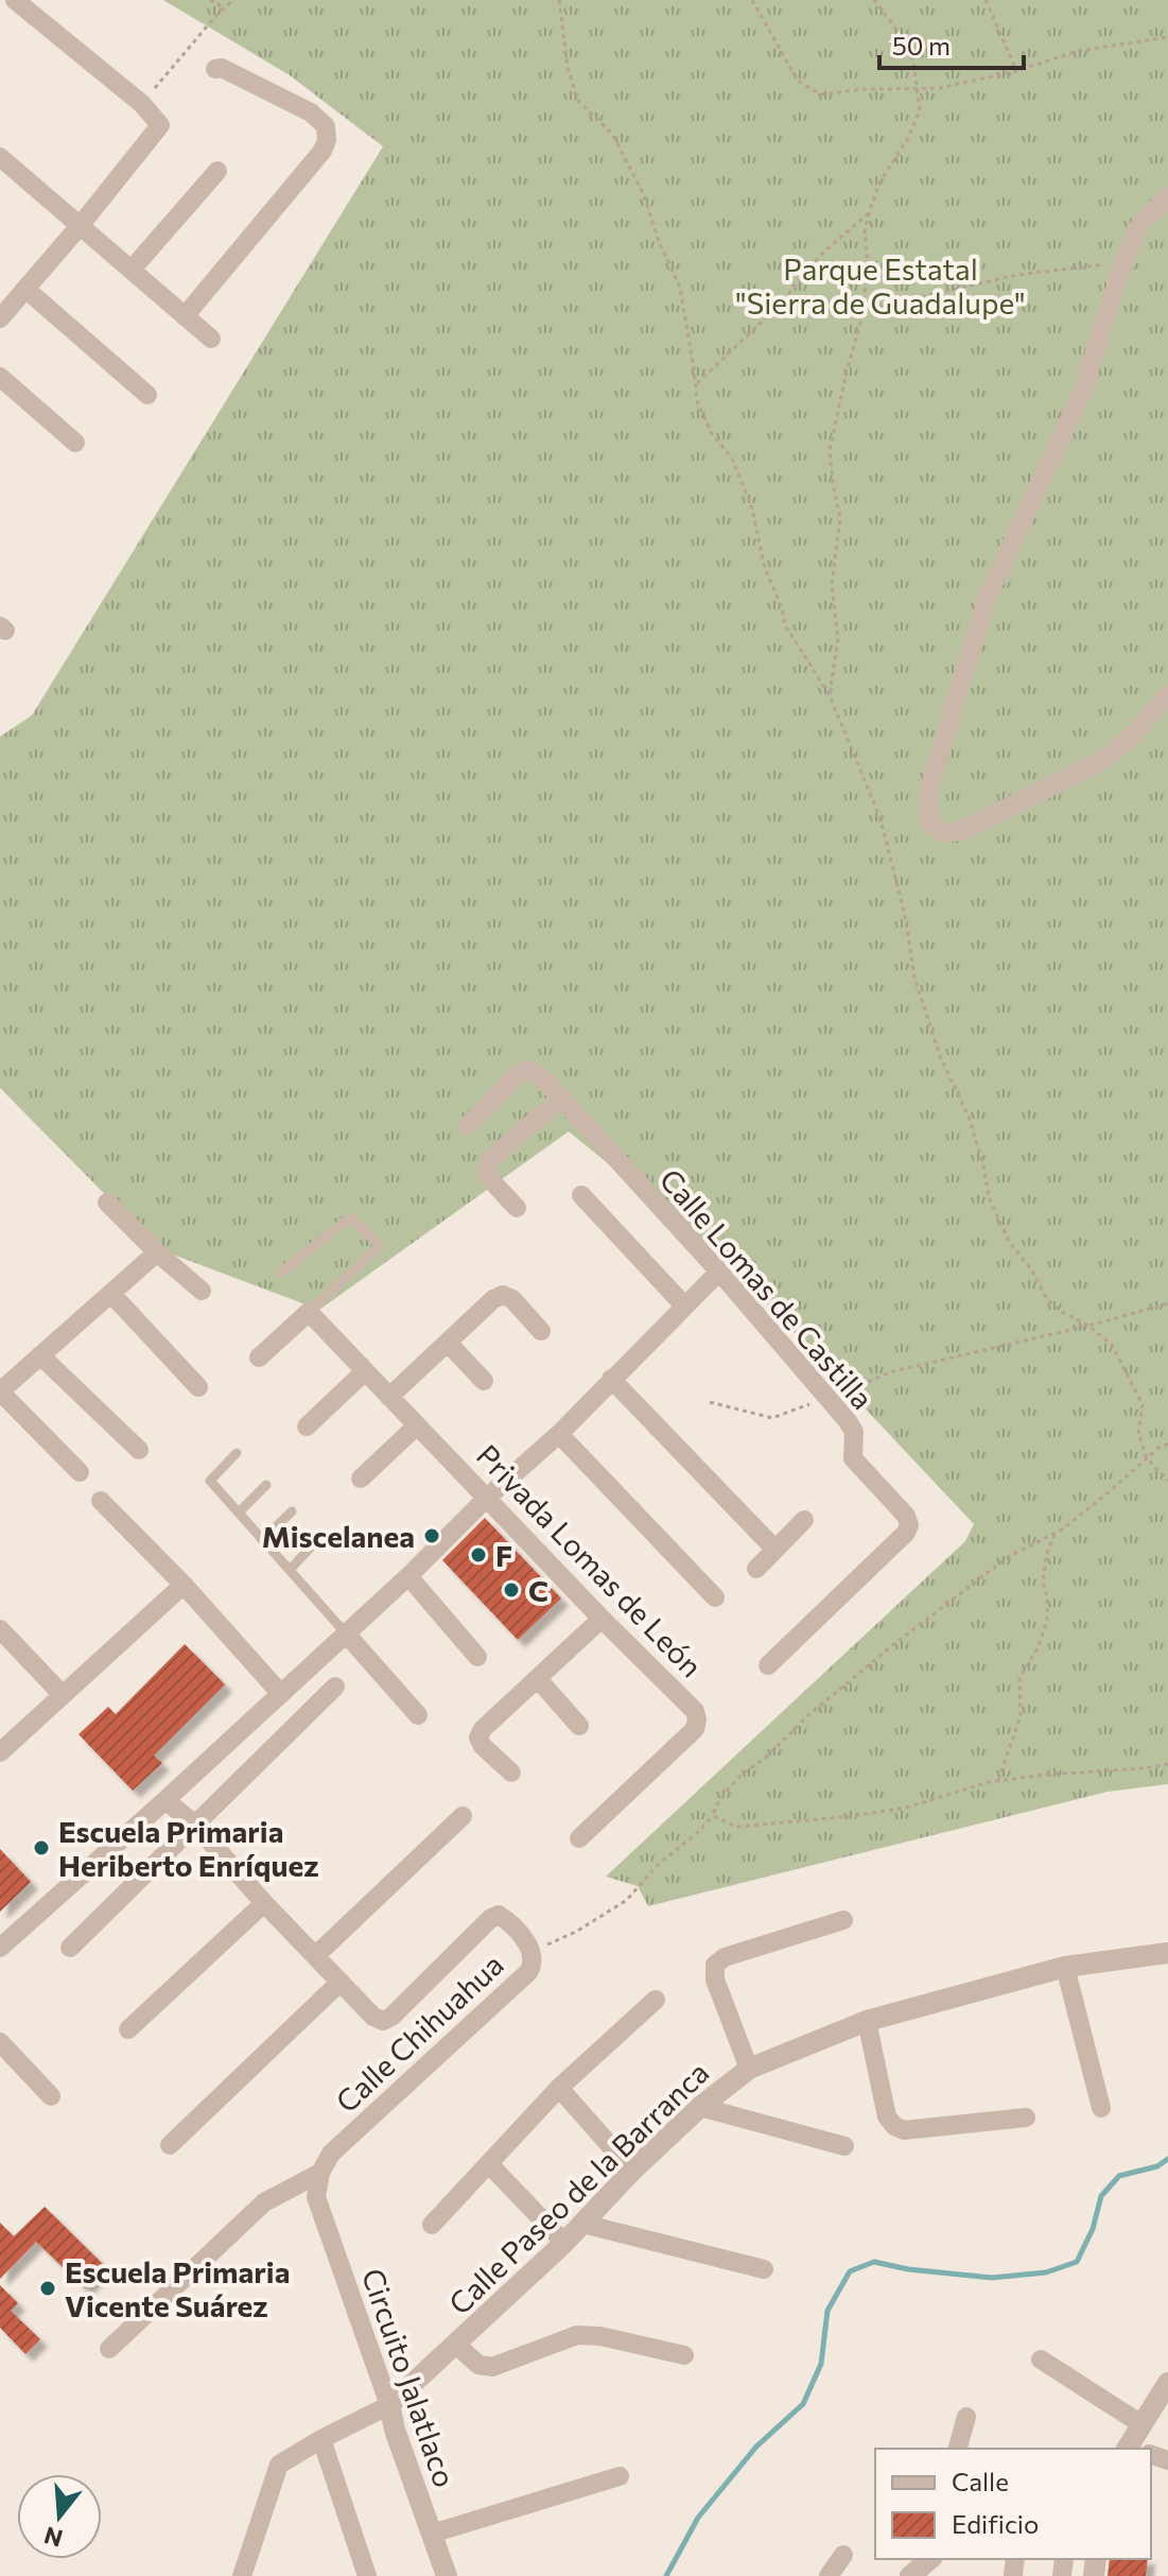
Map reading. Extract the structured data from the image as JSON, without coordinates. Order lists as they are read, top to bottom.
{
  "streets": {
    "street": [
      "Calle Lomas de Castilla",
      "Privada Lomas de León",
      "Calle Chihuahua",
      "Calle Paseo de la Barranca",
      "Circuito Jalatlaco"
    ]
  },
  "crossings": [
    ["Calle Chihuahua", "Circuito Jalatlaco"],
    ["Calle Paseo de la Barranca", "Circuito Jalatlaco"]
  ],
  "parks": ["Parque Estatal \"Sierra de Guadalupe\""],
  "places": [
    "Miscelanea",
    "F",
    "C",
    "Escuela Primaria Heriberto Enríquez",
    "Escuela Primaria Vicente Suárez"
  ],
  "legend": ["Calle", "Edificio"],
  "scale_bar": "50 m",
  "north": "bottom"
}
